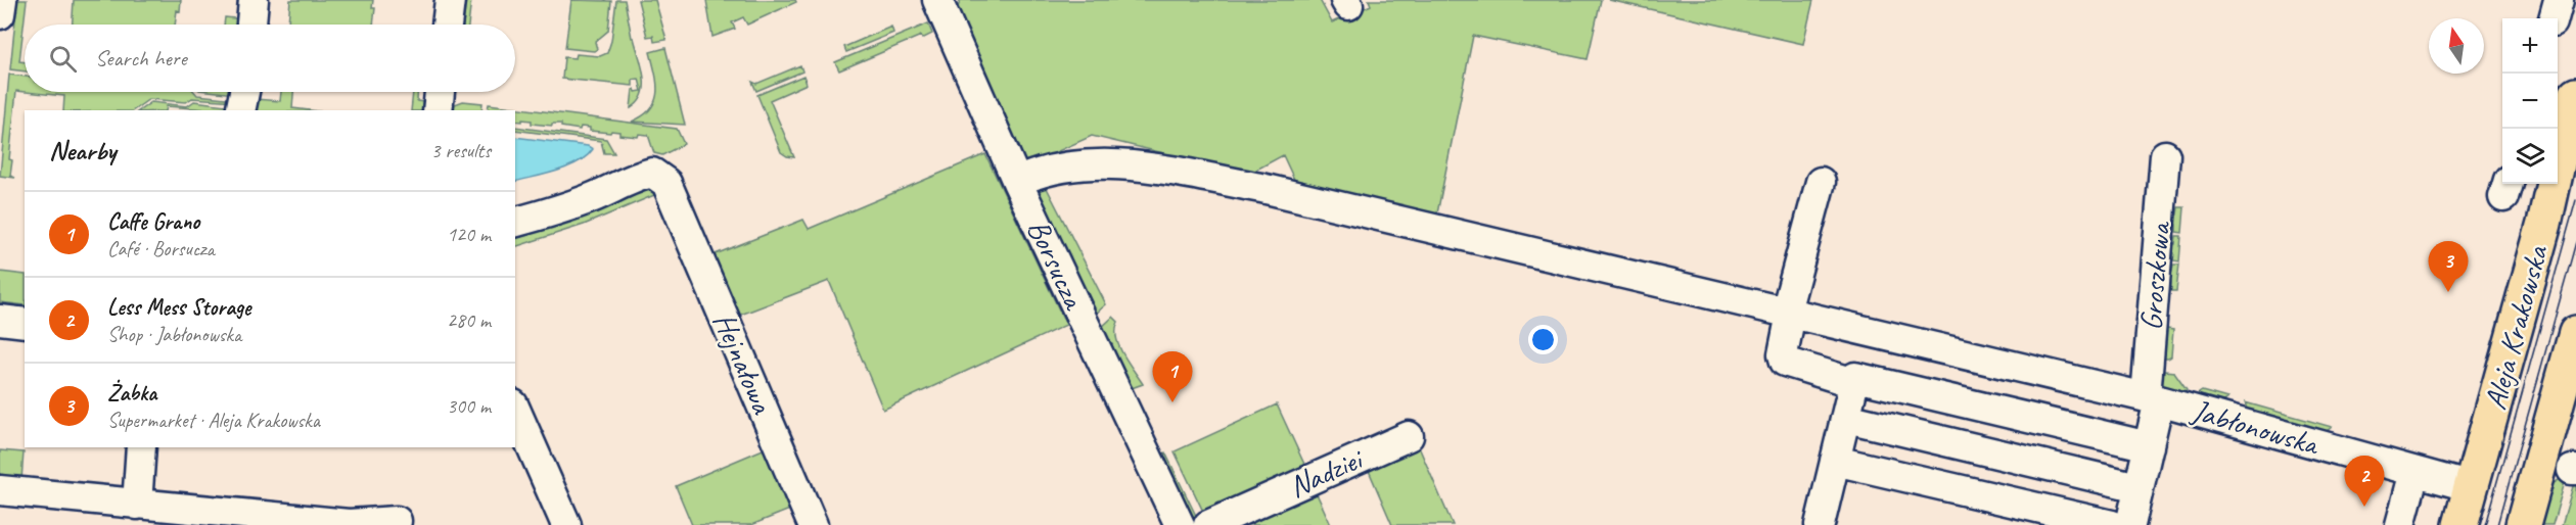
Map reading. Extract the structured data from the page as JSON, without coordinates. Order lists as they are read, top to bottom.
{
  "streets": {
    "main road": ["Aleja Krakowska"],
    "street": [
      "Borsucza",
      "Groszkowa",
      "Hejnałowa",
      "Jabłonowska",
      "Nadziei"
    ]
  },
  "crossings": [
    ["Borsucza", "Jabłonowska"],
    ["Groszkowa", "Jabłonowska"],
    ["Aleja Krakowska", "Jabłonowska"]
  ],
  "north": "top",
  "page": {
    "map_buttons": ["+", "−"],
    "search": "Search here",
    "heading": ["Nearby", "3 results"],
    "list": [
      {
        "mark": "1",
        "name": "Caffe Grano",
        "note": "Café · Borsucza",
        "value": "120 m"
      },
      {
        "mark": "2",
        "name": "Less Mess Storage",
        "note": "Shop · Jabłonowska",
        "value": "280 m"
      },
      {
        "mark": "3",
        "name": "Żabka",
        "note": "Supermarket · Aleja Krakowska",
        "value": "300 m"
      }
    ],
    "pins": ["3", "1", "2"]
  }
}
